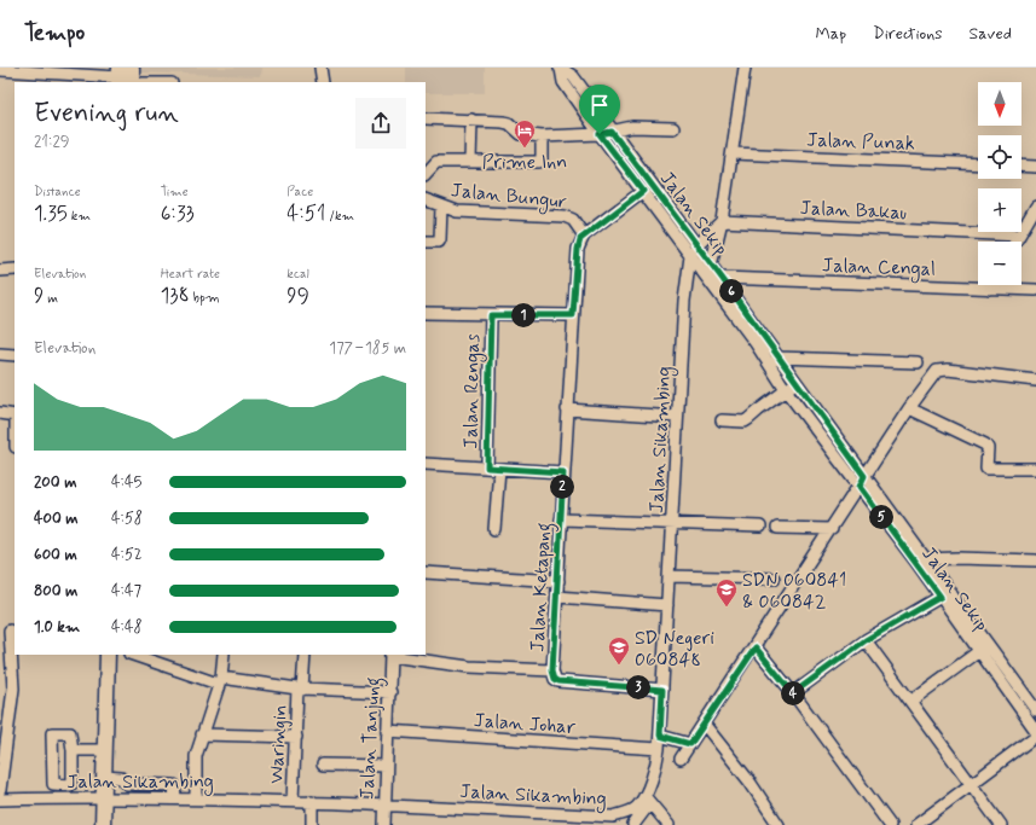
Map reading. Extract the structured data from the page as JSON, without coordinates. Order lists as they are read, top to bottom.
{
  "streets": {
    "street": [
      "Jalan Punak",
      "Jalan Bungur",
      "Jalan Bakau",
      "Jalan Sekip",
      "Jalan Cengal",
      "Jalan Rengas",
      "Jalan Sikambing",
      "Jalan Ketapang",
      "Jalan Johar",
      "Jalan Tanjung",
      "Waringin"
    ]
  },
  "crossings": [
    ["Jalan Bungur", "Jalan Ketapang"],
    ["Jalan Sekip", "Jalan Cengal"],
    ["Jalan Sekip", "Jalan Sikambing"],
    ["Jalan Sikambing", "Jalan Johar"],
    ["Jalan Sikambing", "Jalan Tanjung"],
    ["Jalan Sikambing", "Waringin"],
    ["Jalan Johar", "Jalan Tanjung"]
  ],
  "places": {
    "hotel": ["Prime Inn"],
    "school or university": ["SDN 060841 & 060842", "SD Negeri 060848"]
  },
  "north": "bottom",
  "page": {
    "header": "Tempo",
    "nav": ["Map", "Directions", "Saved"],
    "map_buttons": ["+", "−"],
    "heading": ["Evening run", "21:29"],
    "stats": [
      ["Distance", "1.35 km"],
      ["Time", "6:33"],
      ["Pace", "4:51 /km"],
      ["Elevation", "9 m"],
      ["Heart rate", "138 bpm"],
      ["kcal", "99"]
    ],
    "pins": [
      "6",
      "1",
      "2",
      "5",
      "3",
      "4"
    ],
    "chart": ["Elevation", "177–185 m"],
    "list": [
      {
        "name": "200 m",
        "note": "4:45"
      },
      {
        "name": "400 m",
        "note": "4:58"
      },
      {
        "name": "600 m",
        "note": "4:52"
      },
      {
        "name": "800 m",
        "note": "4:47"
      },
      {
        "name": "1.0 km",
        "note": "4:48"
      }
    ]
  }
}
